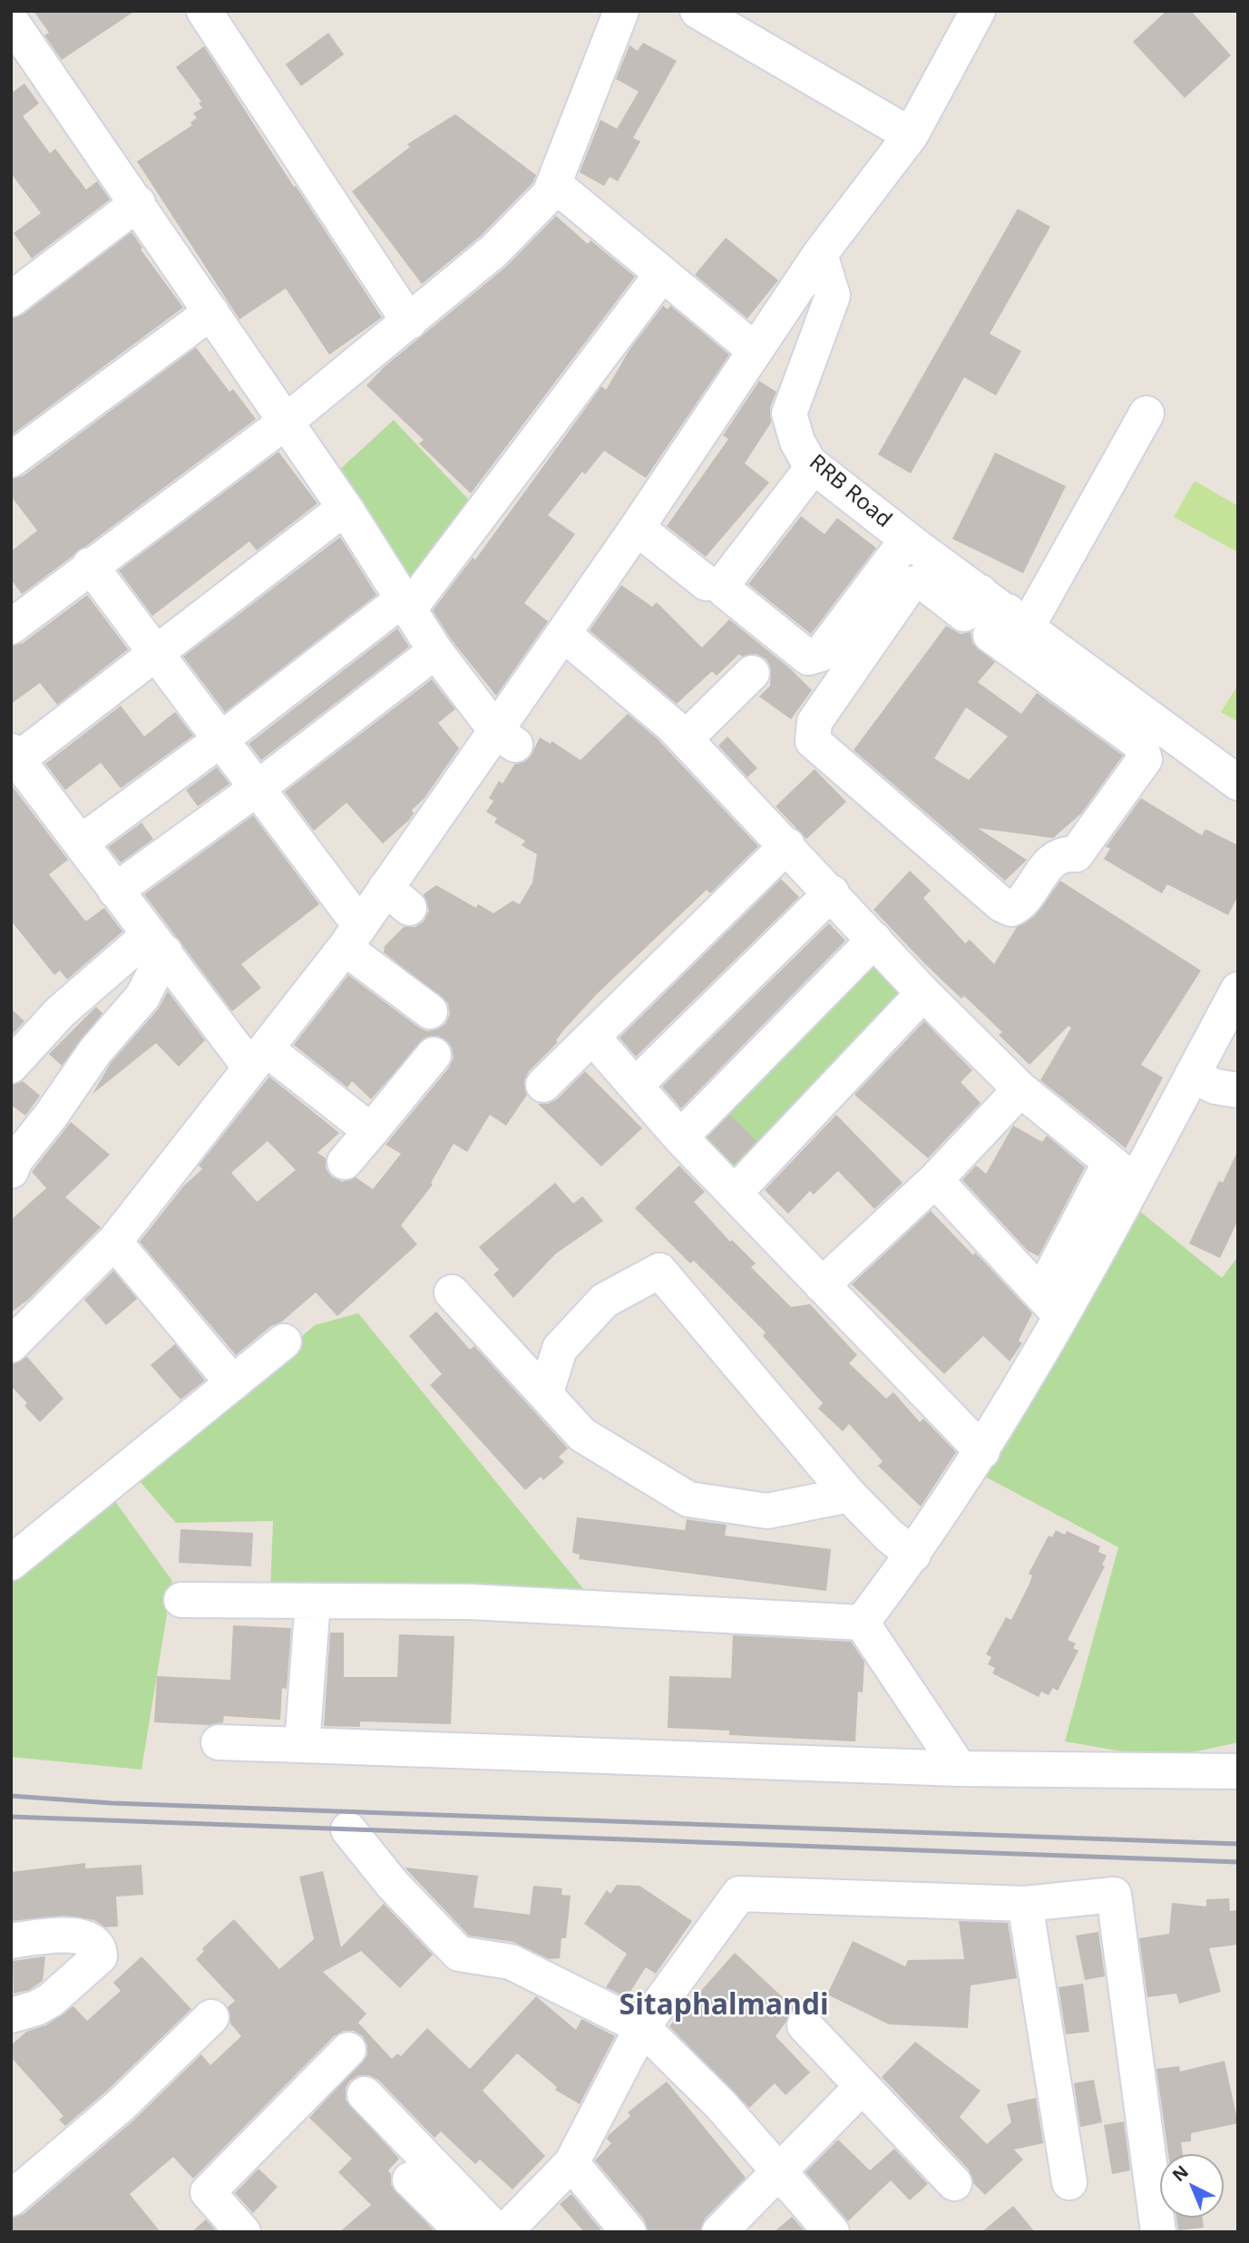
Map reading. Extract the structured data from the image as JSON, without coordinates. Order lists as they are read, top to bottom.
{
  "streets": {
    "street": ["RRB Road"]
  },
  "districts": ["Sitaphalmandi"],
  "north": "top left"
}
